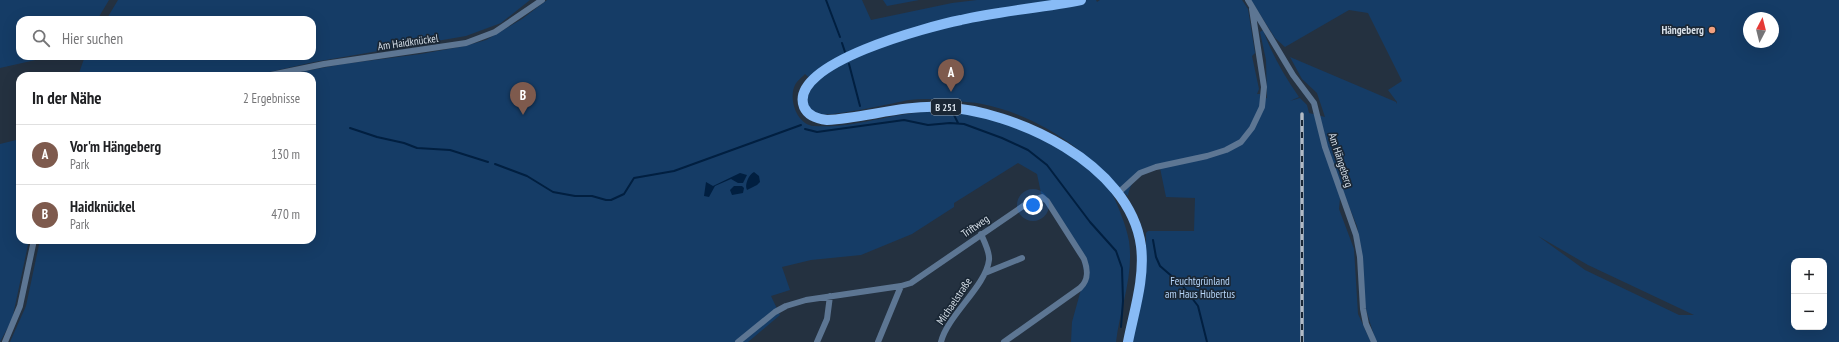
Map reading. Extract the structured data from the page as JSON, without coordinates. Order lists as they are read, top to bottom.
{
  "streets": {
    "main road": ["B 251"],
    "street": [
      "Am Haidknückel",
      "Am Hängeberg",
      "Triftweg",
      "Michaelstraße"
    ]
  },
  "crossings": [
    ["Triftweg", "Michaelstraße"]
  ],
  "parks": ["Feuchtgrünland am Haus Hubertus"],
  "places": ["Hängeberg"],
  "north": "top",
  "page": {
    "search": "Hier suchen",
    "pins": ["A", "B"],
    "heading": ["In der Nähe", "2 Ergebnisse"],
    "list": [
      {
        "mark": "A",
        "name": "Vor'm Hängeberg",
        "note": "Park",
        "value": "130 m"
      },
      {
        "mark": "B",
        "name": "Haidknückel",
        "note": "Park",
        "value": "470 m"
      }
    ],
    "map_buttons": ["+", "−"]
  }
}
